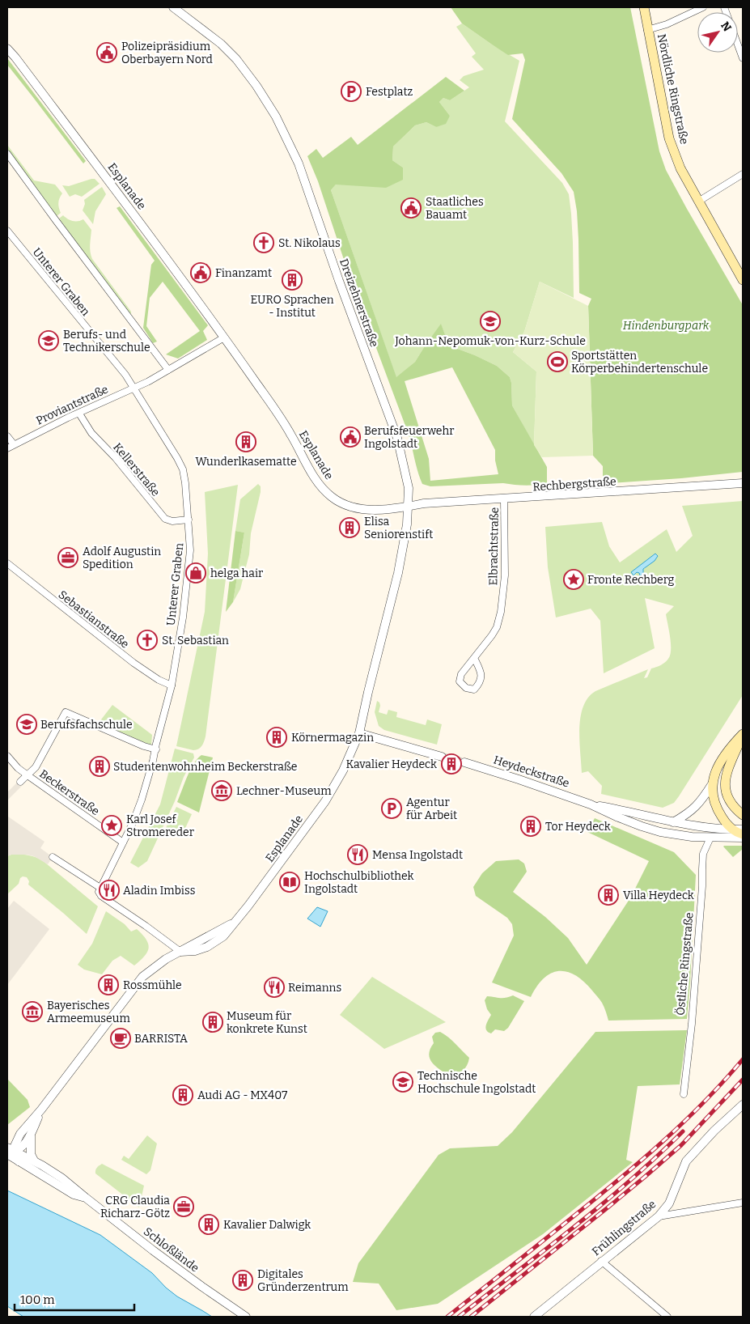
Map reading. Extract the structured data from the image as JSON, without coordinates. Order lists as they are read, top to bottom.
{
  "streets": {
    "main road": ["Nördliche Ringstraße"],
    "street": [
      "Esplanade",
      "Unterer Graben",
      "Dreizehnerstraße",
      "Proviantstraße",
      "Kellerstraße",
      "Rechbergstraße",
      "Elbrachtstraße",
      "Sebastianstraße",
      "Heydeckstraße",
      "Beckerstraße",
      "Östliche Ringstraße",
      "Frühlingstraße",
      "Schloßlände"
    ]
  },
  "crossings": [
    ["Esplanade", "Dreizehnerstraße"],
    ["Esplanade", "Proviantstraße"],
    ["Esplanade", "Rechbergstraße"],
    ["Unterer Graben", "Proviantstraße"],
    ["Unterer Graben", "Kellerstraße"],
    ["Unterer Graben", "Sebastianstraße"],
    ["Unterer Graben", "Beckerstraße"],
    ["Dreizehnerstraße", "Rechbergstraße"],
    ["Proviantstraße", "Kellerstraße"],
    ["Rechbergstraße", "Elbrachtstraße"],
    ["Heydeckstraße", "Östliche Ringstraße"]
  ],
  "parks": ["Hindenburgpark"],
  "places": {
    "public building": [
      "Polizeipräsidium Oberbayern Nord",
      "Staatliches Bauamt",
      "Finanzamt",
      "Berufsfeuerwehr Ingolstadt"
    ],
    "parking": ["Festplatz", "Agentur für Arbeit"],
    "church": ["St. Nikolaus", "St. Sebastian"],
    "building": [
      "EURO Sprachen - Institut",
      "Wunderlkasematte",
      "Elisa Seniorenstift",
      "Körnermagazin",
      "Kavalier Heydeck",
      "Studentenwohnheim Beckerstraße",
      "Tor Heydeck",
      "Villa Heydeck",
      "Rossmühle",
      "Museum für konkrete Kunst",
      "Audi AG - MX407",
      "Kavalier Dalwigk",
      "Digitales Gründerzentrum"
    ],
    "school or university": [
      "Johann-Nepomuk-von-Kurz-Schule",
      "Berufs- und Technikerschule",
      "Berufsfachschule",
      "Technische Hochschule Ingolstadt"
    ],
    "sports": ["Sportstätten Körperbehindertenschule"],
    "office": ["Adolf Augustin Spedition", "CRG Claudia Richarz-Götz"],
    "shop": ["helga hair"],
    "place": ["Fronte Rechberg", "Karl Josef Stromereder"],
    "museum": ["Lechner-Museum", "Bayerisches Armeemuseum"],
    "restaurant": ["Mensa Ingolstadt", "Aladin Imbiss", "Reimanns"],
    "library": ["Hochschulbibliothek Ingolstadt"],
    "cafe": ["BARRISTA"]
  },
  "scale_bar": "100 m",
  "north": "top right"
}
